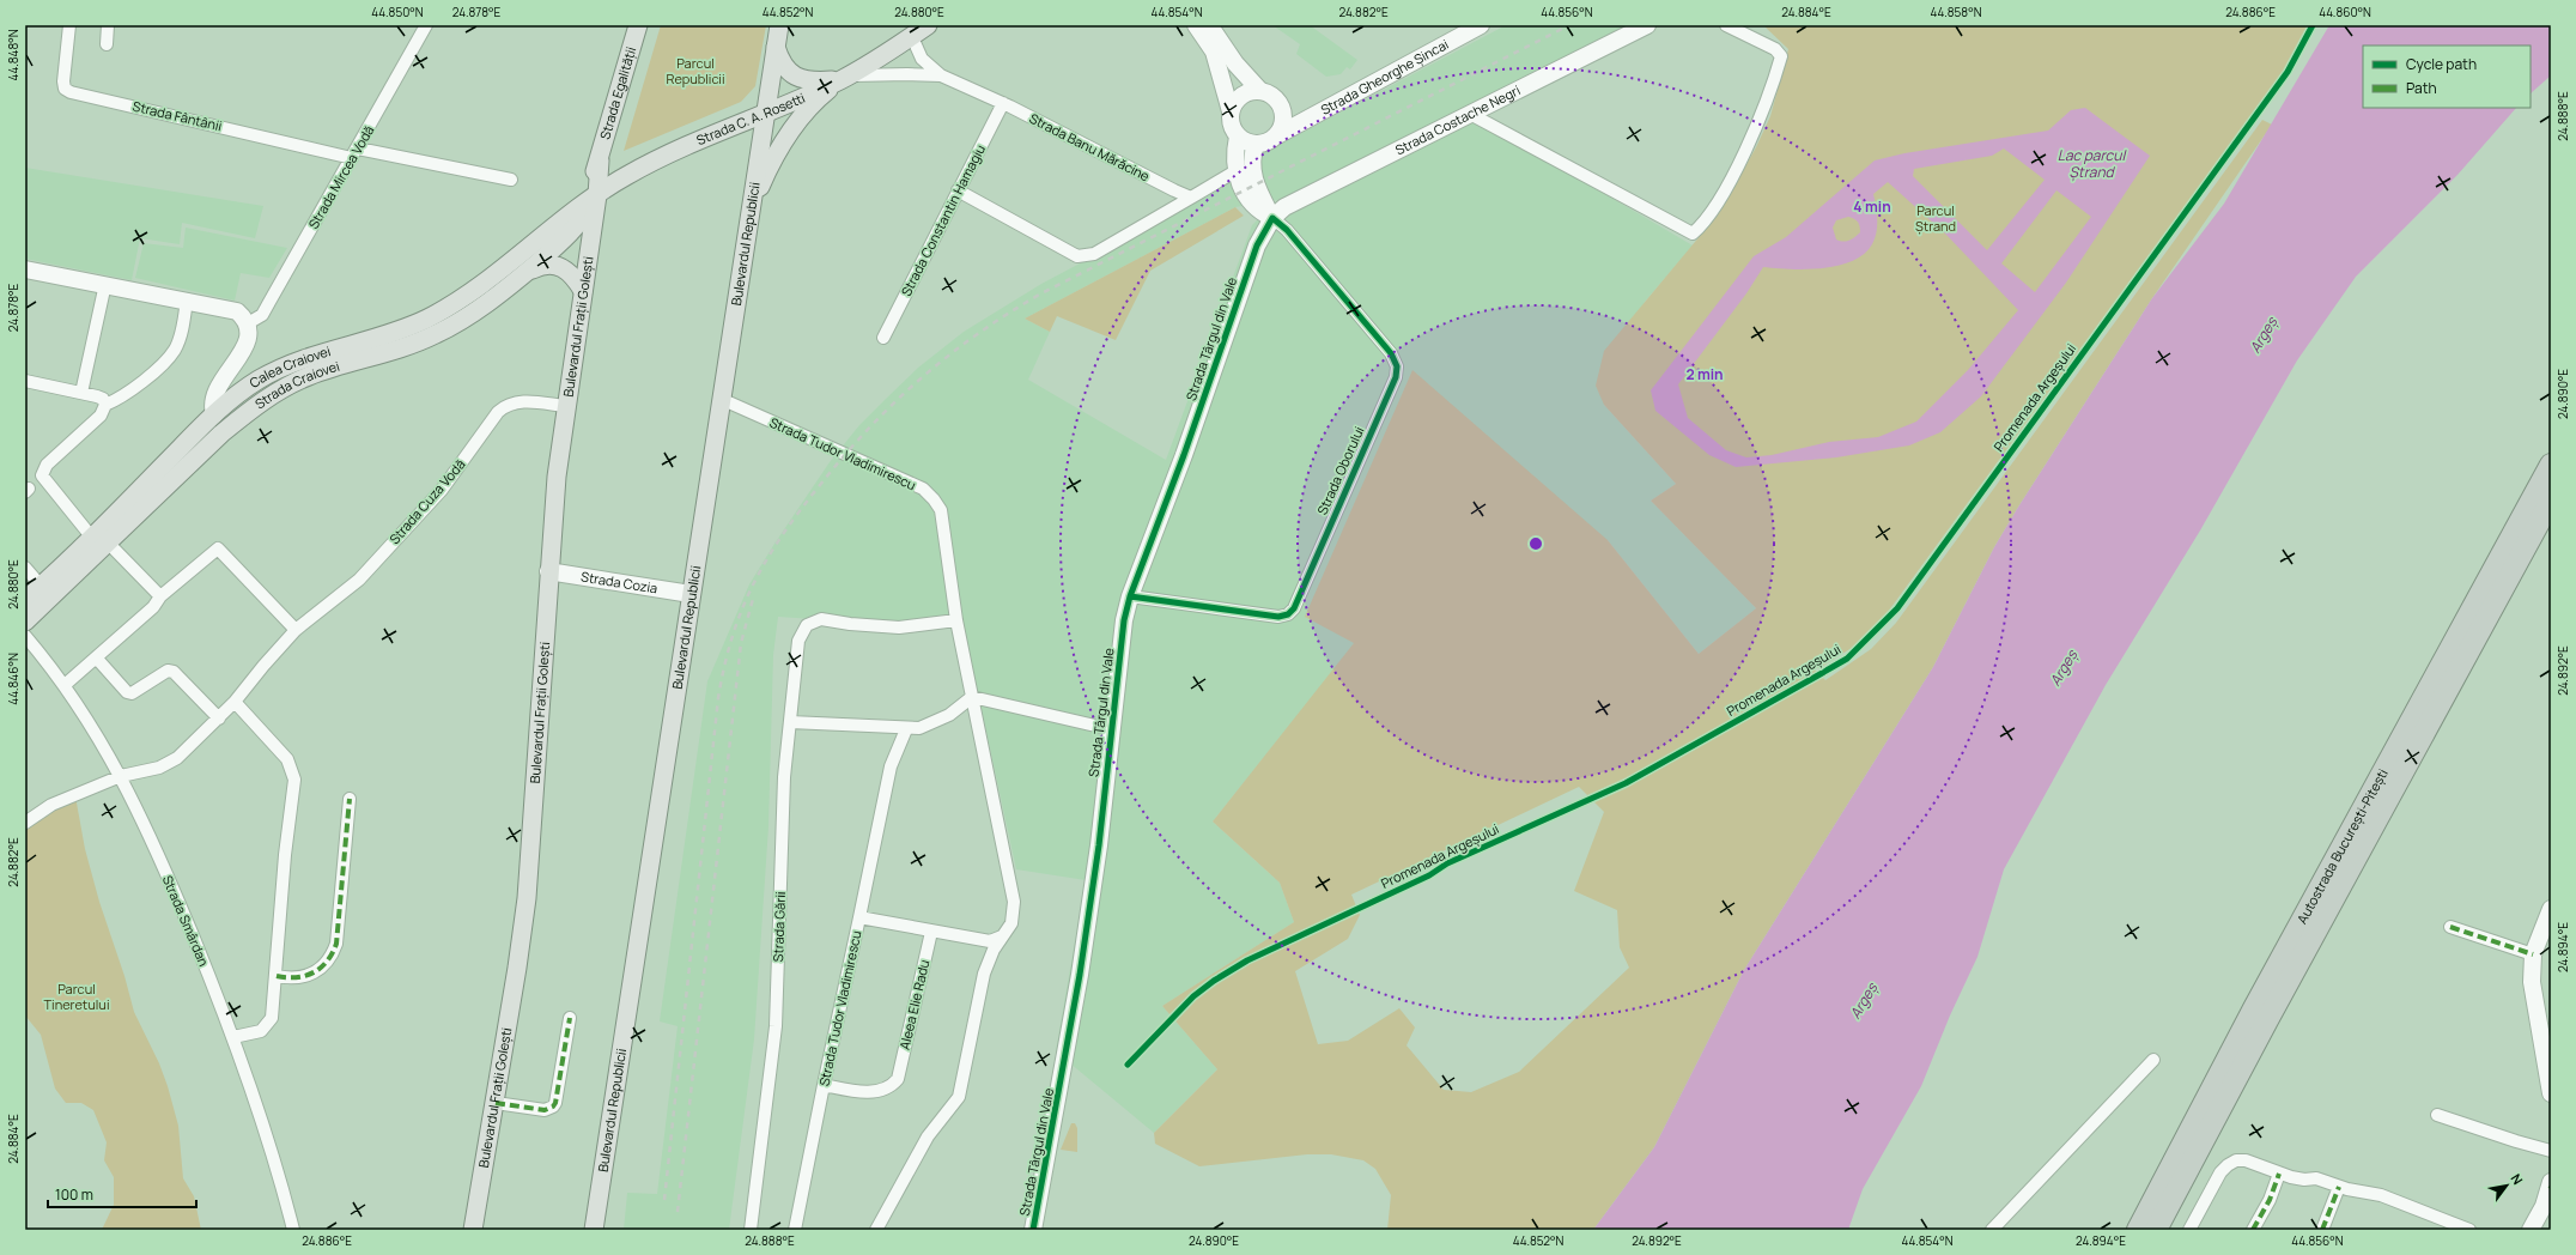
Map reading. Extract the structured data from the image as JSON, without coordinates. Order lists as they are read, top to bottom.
{
  "streets": {
    "highway": ["Autostrada București-Pitești"],
    "main road": [
      "Strada Egalității",
      "Strada C. A. Rosetti",
      "Bulevardul Republicii",
      "Bulevardul Frații Golești",
      "Calea Craiovei",
      "Strada Craiovei"
    ],
    "street": [
      "Strada Gheorghe Șincai",
      "Strada Fântânii",
      "Strada Costache Negri",
      "Strada Banu Mărăcine",
      "Strada Mircea Vodă",
      "Strada Constantin Hamagiu",
      "Strada Târgul din Vale",
      "Strada Tudor Vladimirescu",
      "Strada Oborului",
      "Strada Cuza Vodă",
      "Strada Cozia",
      "Strada Smârdan",
      "Strada Gării",
      "Aleea Elie Radu"
    ],
    "cycle path": ["Promenada Argeșului"]
  },
  "crossings": [
    ["Strada Egalității", "Bulevardul Frații Golești"],
    ["Strada Fântânii", "Strada Mircea Vodă"],
    ["Strada C. A. Rosetti", "Strada Banu Mărăcine"],
    ["Strada C. A. Rosetti", "Bulevardul Republicii"],
    ["Strada C. A. Rosetti", "Bulevardul Frații Golești"],
    ["Strada C. A. Rosetti", "Calea Craiovei"],
    ["Strada C. A. Rosetti", "Strada Craiovei"],
    ["Strada Costache Negri", "Strada Târgul din Vale"],
    ["Strada Costache Negri", "Strada Oborului"],
    ["Strada Banu Mărăcine", "Strada Constantin Hamagiu"],
    ["Bulevardul Republicii", "Strada Tudor Vladimirescu"],
    ["Bulevardul Republicii", "Strada Cozia"],
    ["Bulevardul Frații Golești", "Calea Craiovei"],
    ["Bulevardul Frații Golești", "Strada Craiovei"],
    ["Bulevardul Frații Golești", "Strada Cuza Vodă"],
    ["Bulevardul Frații Golești", "Strada Cozia"],
    ["Strada Târgul din Vale", "Strada Oborului"],
    ["Calea Craiovei", "Strada Craiovei"],
    ["Strada Tudor Vladimirescu", "Strada Gării"],
    ["Strada Tudor Vladimirescu", "Aleea Elie Radu"]
  ],
  "water": ["Lac parcul Ștrand", "Argeș"],
  "parks": ["Parcul Republicii", "Parcul Ștrand", "Parcul Tineretului"],
  "legend": ["Cycle path", "Path"],
  "scale_bar": "100 m",
  "north": "top right",
  "coordinates": [
    "44.850°N",
    "24.878°E",
    "44.852°N",
    "24.880°E",
    "44.854°N",
    "24.882°E",
    "44.856°N",
    "24.884°E",
    "44.858°N",
    "24.886°E",
    "44.860°N",
    "44.848°N",
    "24.888°E",
    "24.890°E",
    "24.892°E",
    "44.846°N",
    "24.894°E"
  ],
  "rings": ["4 min", "2 min"]
}
